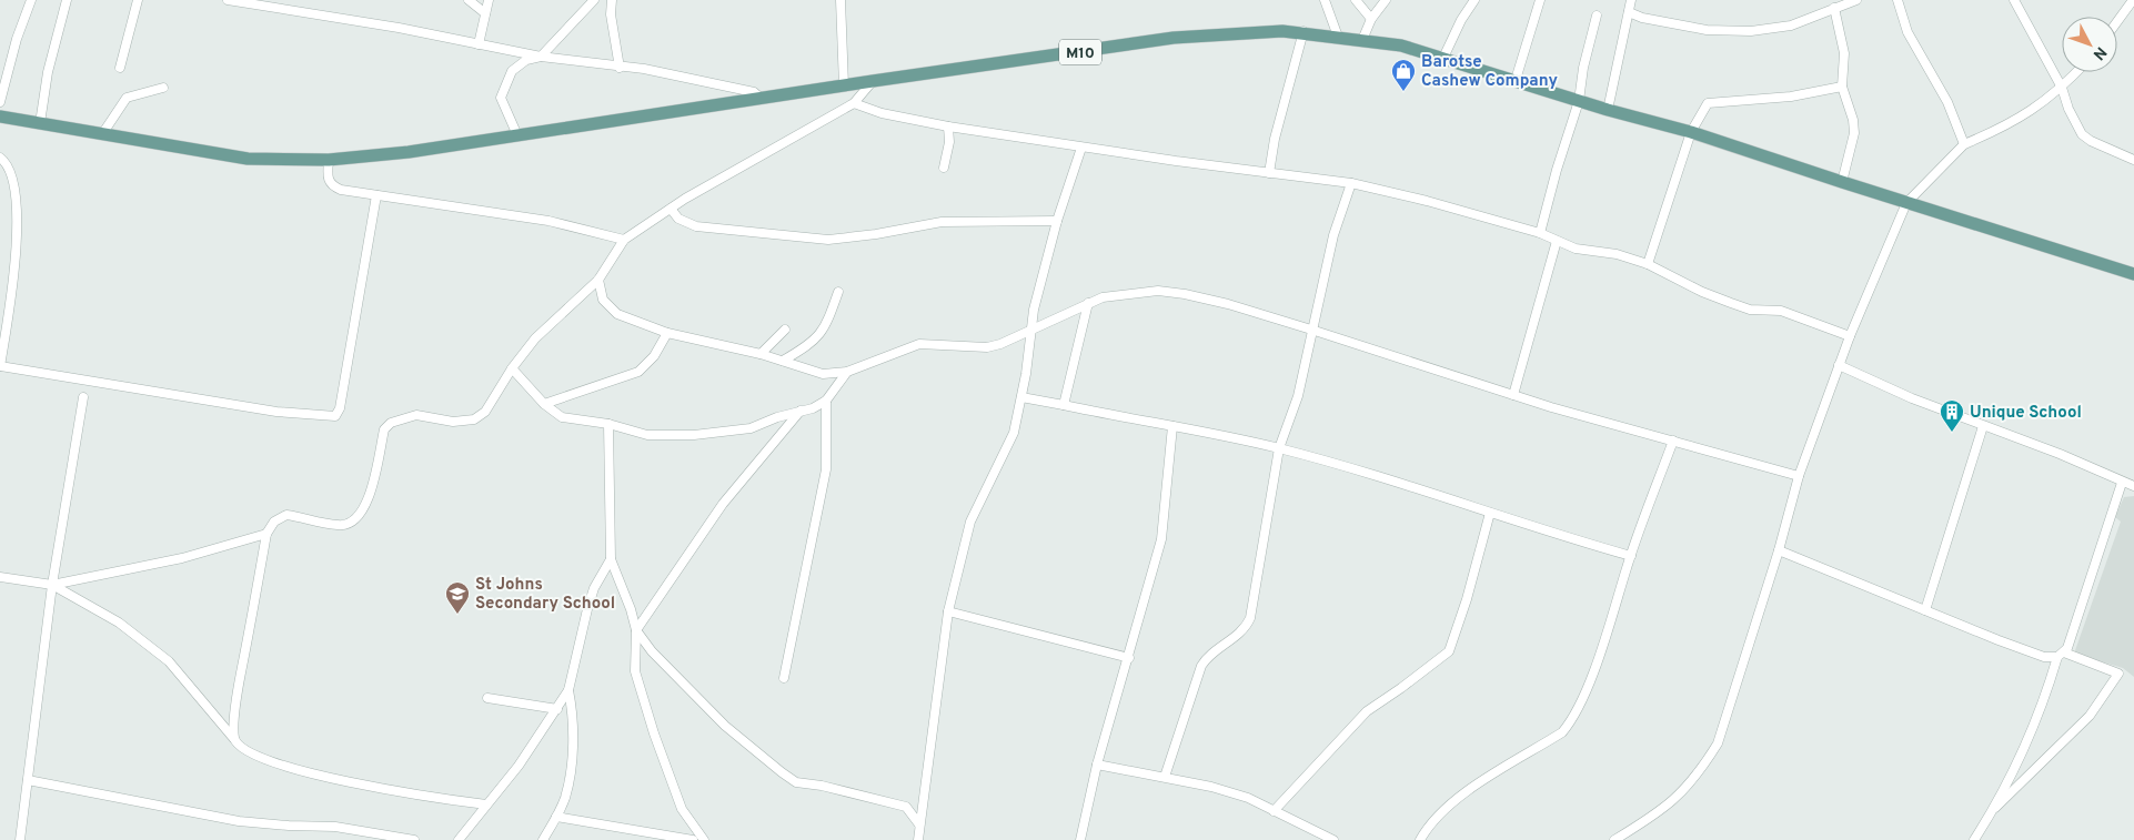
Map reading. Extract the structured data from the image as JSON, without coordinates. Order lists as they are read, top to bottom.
{
  "streets": {
    "main road": ["M10"]
  },
  "places": {
    "shop": ["Barotse Cashew Company"],
    "building": ["Unique School"],
    "school or university": ["St Johns Secondary School"]
  },
  "north": "bottom right"
}
